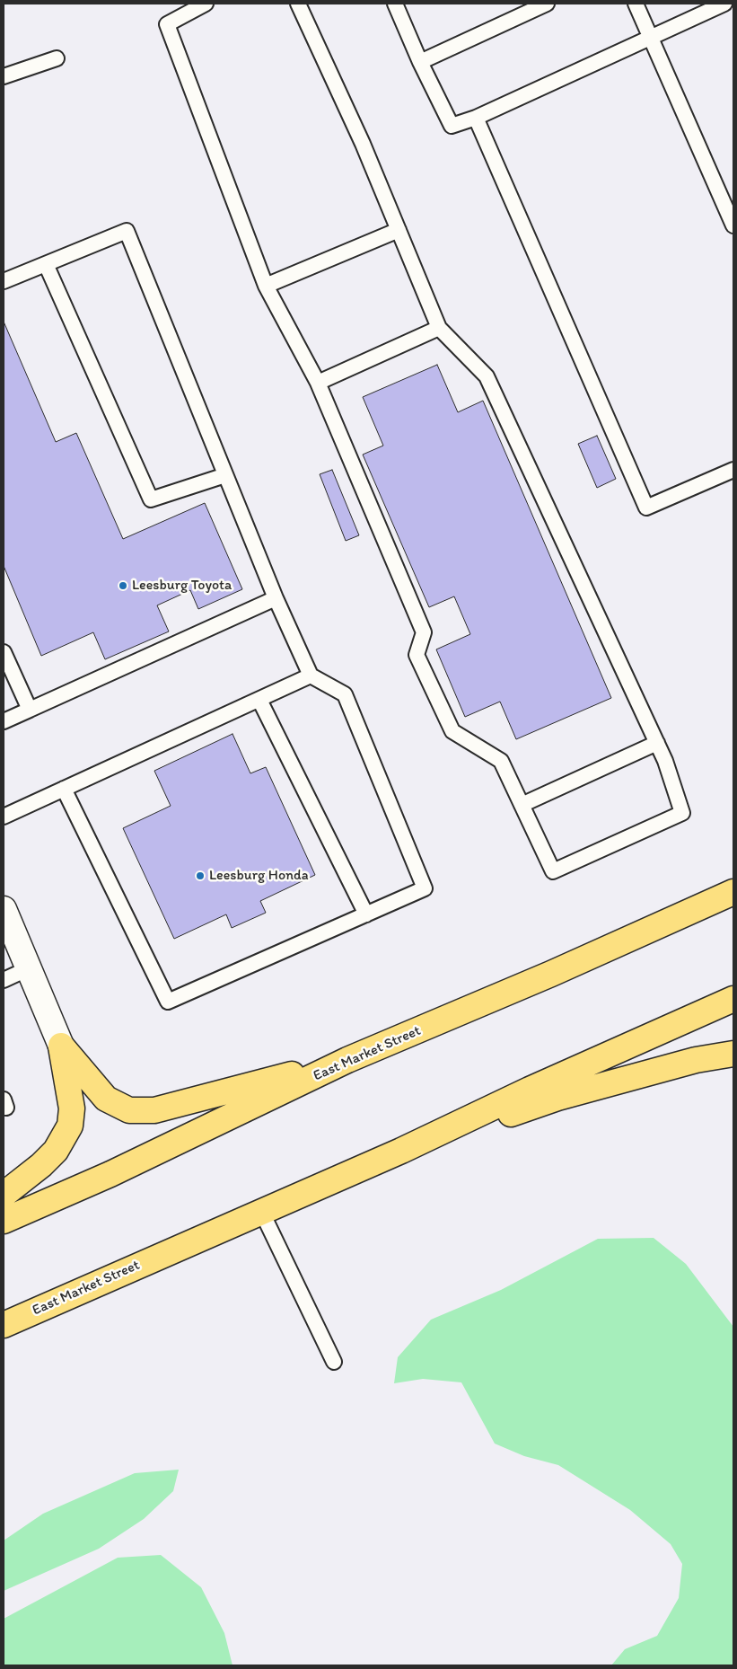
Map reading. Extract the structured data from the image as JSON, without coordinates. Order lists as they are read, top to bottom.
{
  "streets": {
    "highway": ["East Market Street"]
  },
  "places": ["Leesburg Toyota", "Leesburg Honda"]
}
